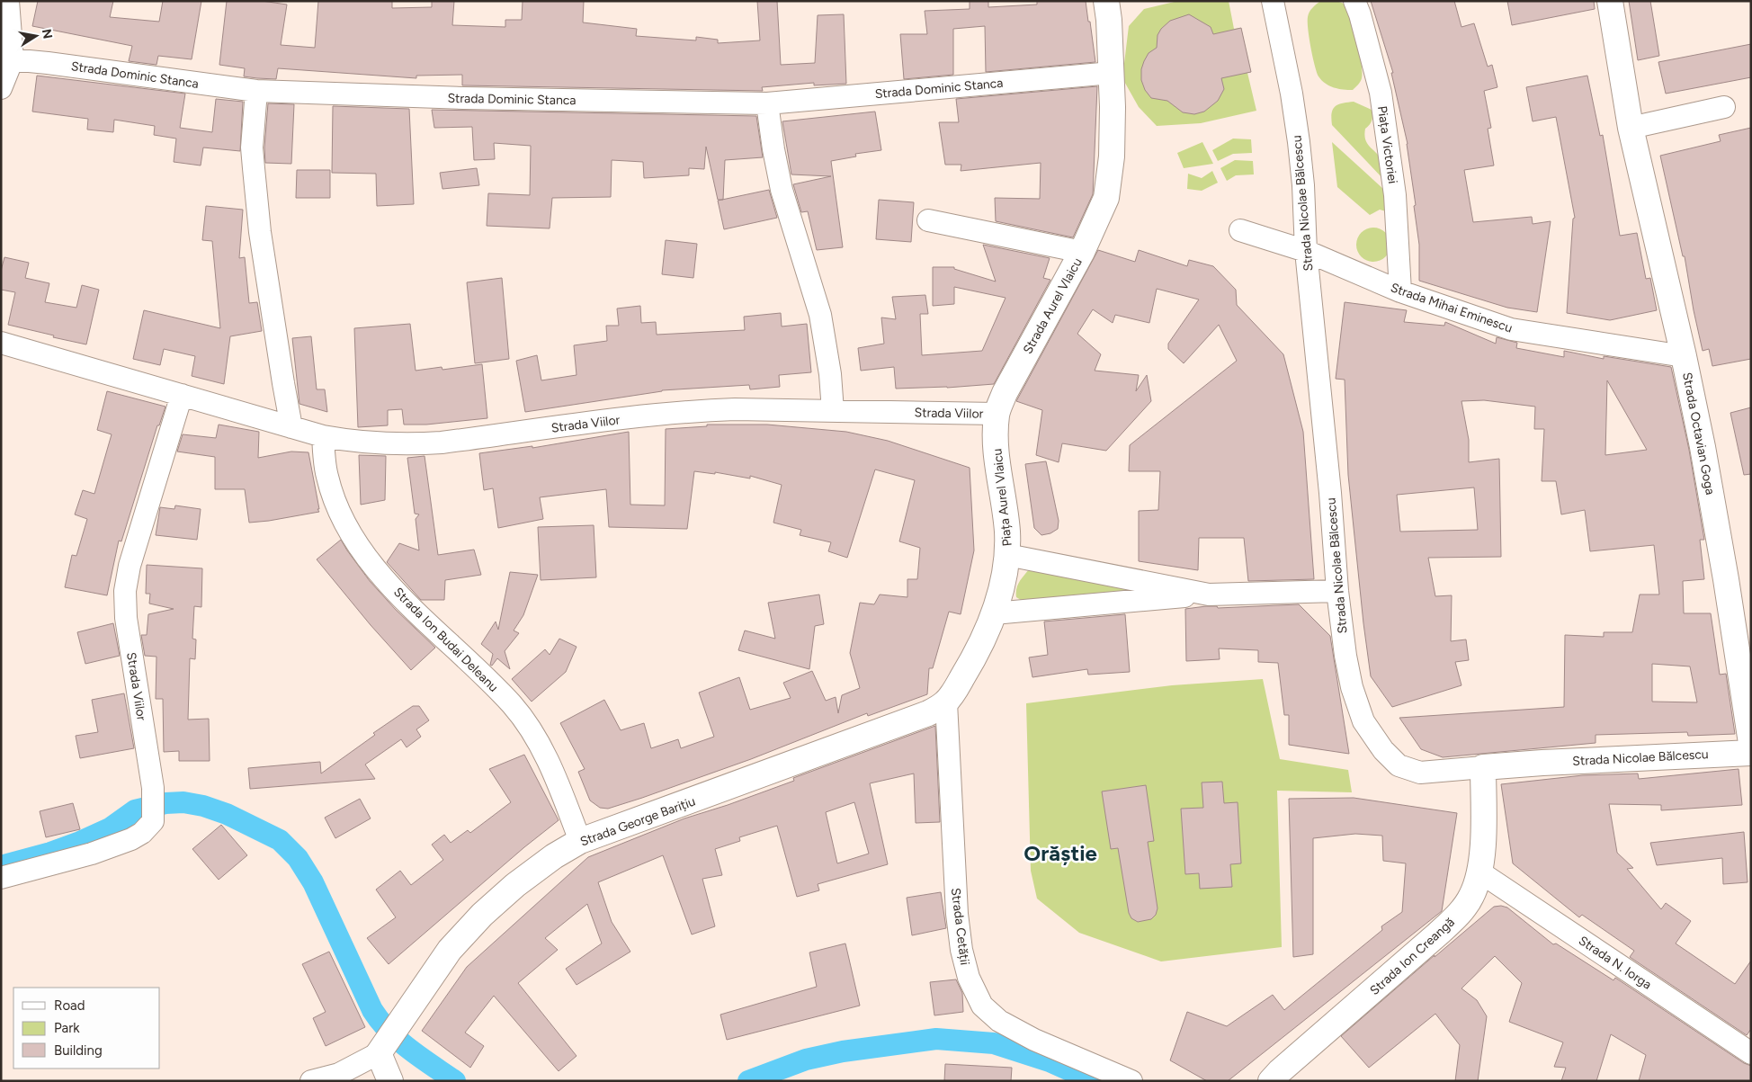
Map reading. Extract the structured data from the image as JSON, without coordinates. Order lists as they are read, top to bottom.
{
  "streets": {
    "main road": [
      "Strada Nicolae Bălcescu",
      "Strada Aurel Vlaicu",
      "Strada Octavian Goga",
      "Piața Aurel Vlaicu",
      "Strada George Barițiu",
      "Strada Ion Creangă"
    ],
    "street": [
      "Strada Dominic Stanca",
      "Piața Victoriei",
      "Strada Mihai Eminescu",
      "Strada Viilor",
      "Strada Ion Budai Deleanu",
      "Strada Cetății",
      "Strada N. Iorga"
    ]
  },
  "crossings": [
    ["Strada Dominic Stanca", "Strada Aurel Vlaicu"],
    ["Piața Victoriei", "Strada Mihai Eminescu"],
    ["Strada Nicolae Bălcescu", "Strada Mihai Eminescu"],
    ["Strada Nicolae Bălcescu", "Strada Ion Creangă"],
    ["Strada Aurel Vlaicu", "Strada Viilor"],
    ["Strada Aurel Vlaicu", "Piața Aurel Vlaicu"],
    ["Strada Mihai Eminescu", "Strada Octavian Goga"],
    ["Strada Viilor", "Piața Aurel Vlaicu"],
    ["Strada Viilor", "Strada Ion Budai Deleanu"],
    ["Piața Aurel Vlaicu", "Strada George Barițiu"],
    ["Piața Aurel Vlaicu", "Strada Cetății"],
    ["Strada Ion Budai Deleanu", "Strada George Barițiu"],
    ["Strada George Barițiu", "Strada Cetății"],
    ["Strada Ion Creangă", "Strada N. Iorga"]
  ],
  "districts": ["Orăștie"],
  "legend": ["Road", "Park", "Building"],
  "north": "right"
}
